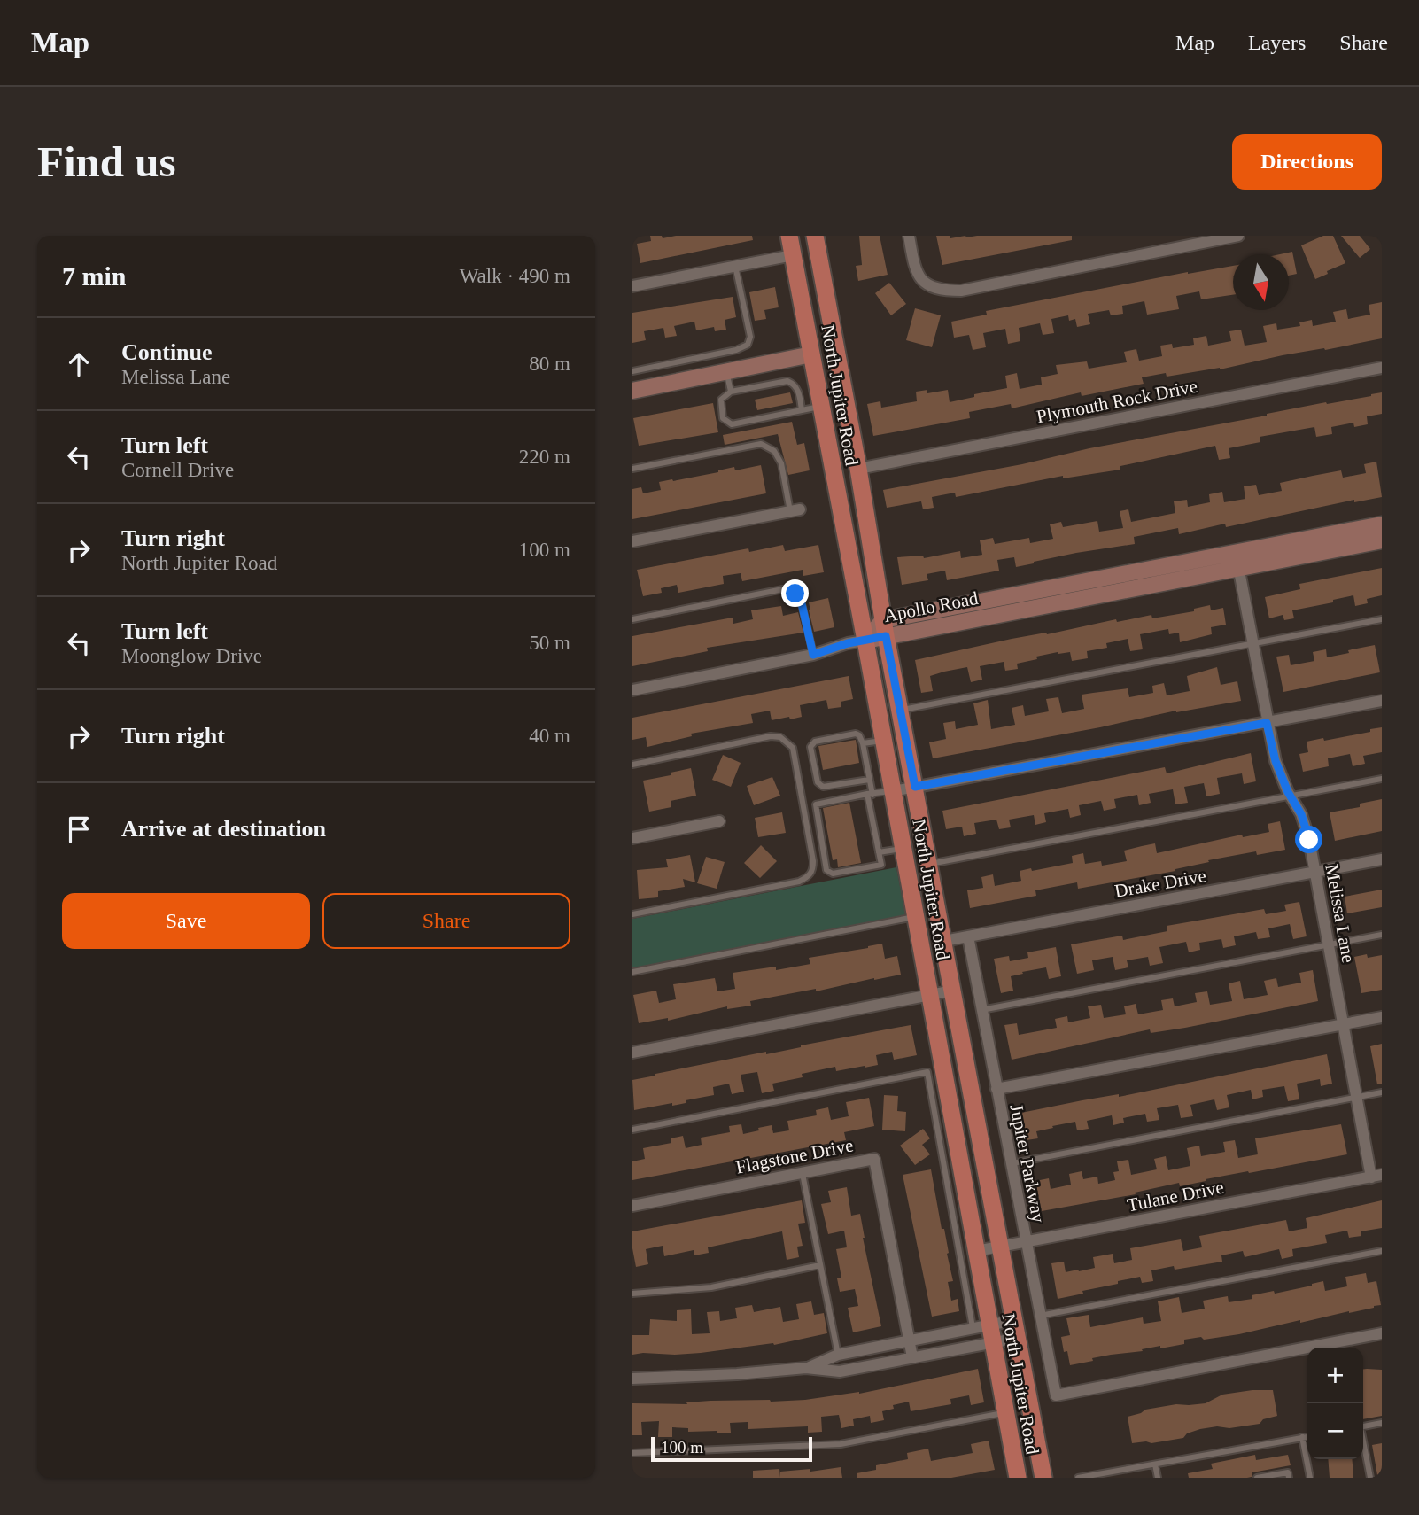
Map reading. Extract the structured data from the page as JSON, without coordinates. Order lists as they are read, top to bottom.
{
  "streets": {
    "main road": ["North Jupiter Road"],
    "street": [
      "Plymouth Rock Drive",
      "Apollo Road",
      "Drake Drive",
      "Melissa Lane",
      "Flagstone Drive",
      "Jupiter Parkway",
      "Tulane Drive"
    ]
  },
  "crossings": [
    ["North Jupiter Road", "Plymouth Rock Drive"],
    ["North Jupiter Road", "Apollo Road"],
    ["North Jupiter Road", "Drake Drive"],
    ["North Jupiter Road", "Tulane Drive"],
    ["Apollo Road", "Melissa Lane"],
    ["Drake Drive", "Melissa Lane"],
    ["Drake Drive", "Jupiter Parkway"],
    ["Melissa Lane", "Tulane Drive"],
    ["Jupiter Parkway", "Tulane Drive"]
  ],
  "scale_bar": "100 m",
  "north": "bottom",
  "page": {
    "header": "Map",
    "nav": ["Map", "Layers", "Share"],
    "buttons": [
      "Directions",
      ["Save", "Share"]
    ],
    "title": "Find us",
    "heading": ["7 min", "Walk · 490 m"],
    "list": [
      ["Continue", "Melissa Lane", "80 m"],
      ["Turn left", "Cornell Drive", "220 m"],
      ["Turn right", "North Jupiter Road", "100 m"],
      ["Turn left", "Moonglow Drive", "50 m"],
      ["Turn right", "40 m"],
      "Arrive at destination"
    ],
    "map_buttons": ["+", "−"],
    "scale": "100 m"
  }
}
